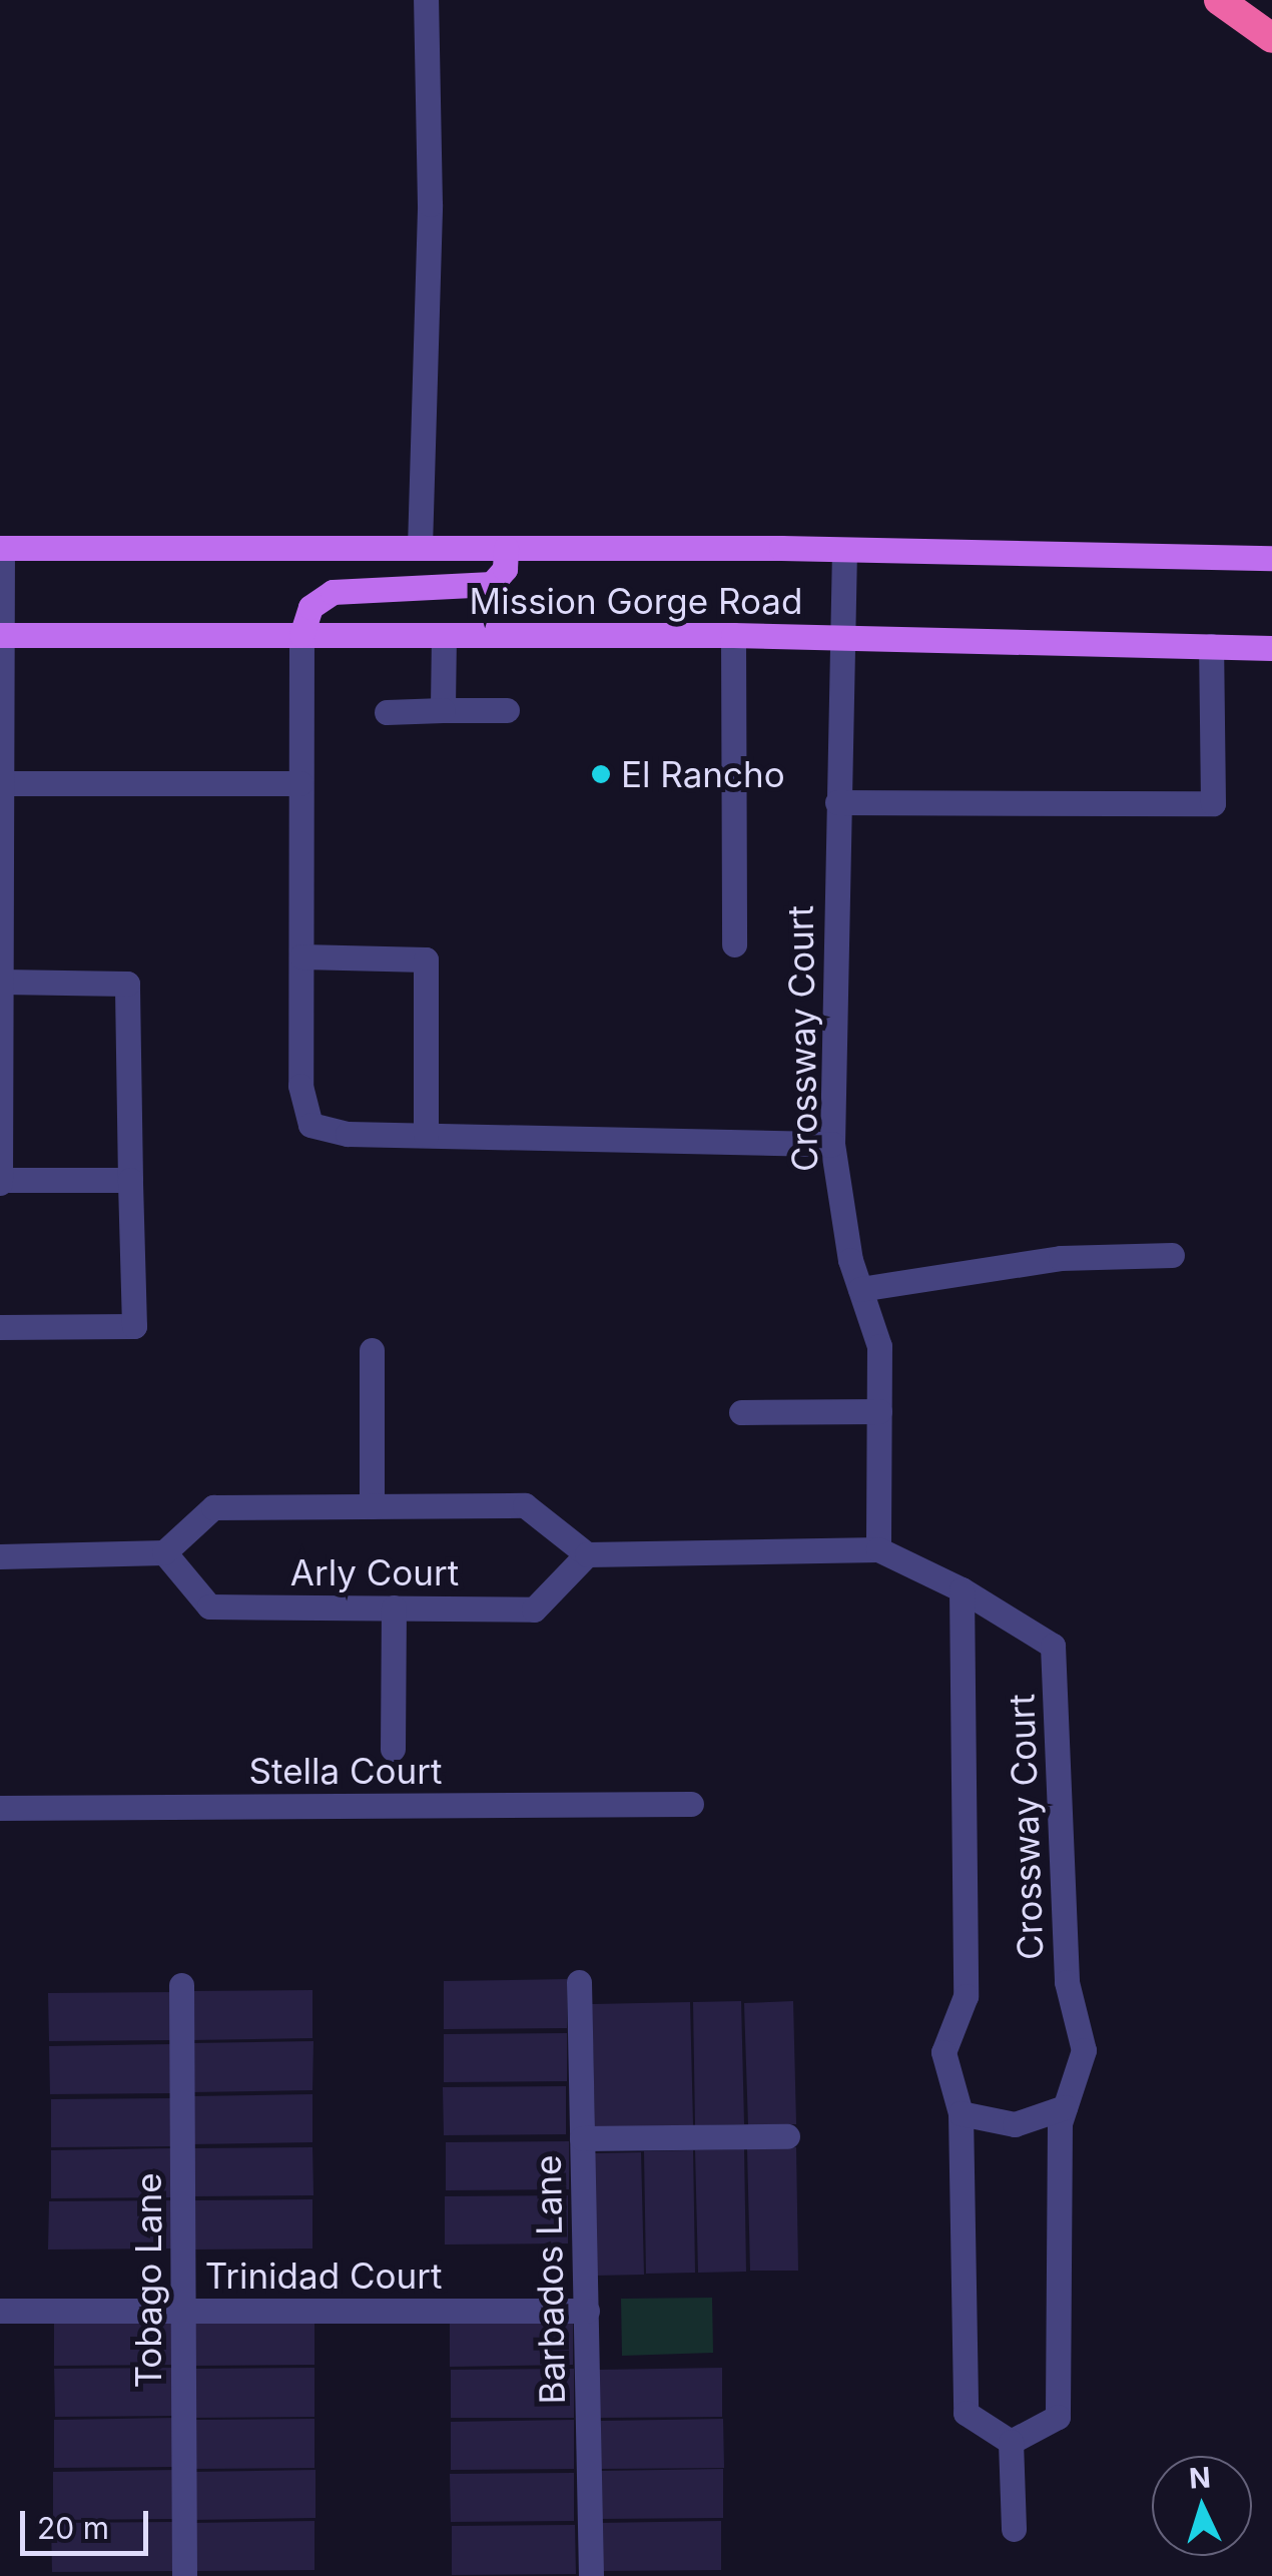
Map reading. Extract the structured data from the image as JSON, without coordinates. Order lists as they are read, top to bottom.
{
  "streets": {
    "main road": ["Mission Gorge Road"],
    "street": [
      "Crossway Court",
      "Arly Court",
      "Stella Court",
      "Trinidad Court",
      "Barbados Lane",
      "Tobago Lane"
    ]
  },
  "crossings": [
    ["Mission Gorge Road", "Crossway Court"],
    ["Trinidad Court", "Barbados Lane"],
    ["Trinidad Court", "Tobago Lane"]
  ],
  "places": ["El Rancho"],
  "scale_bar": "20 m",
  "north": "top"
}
